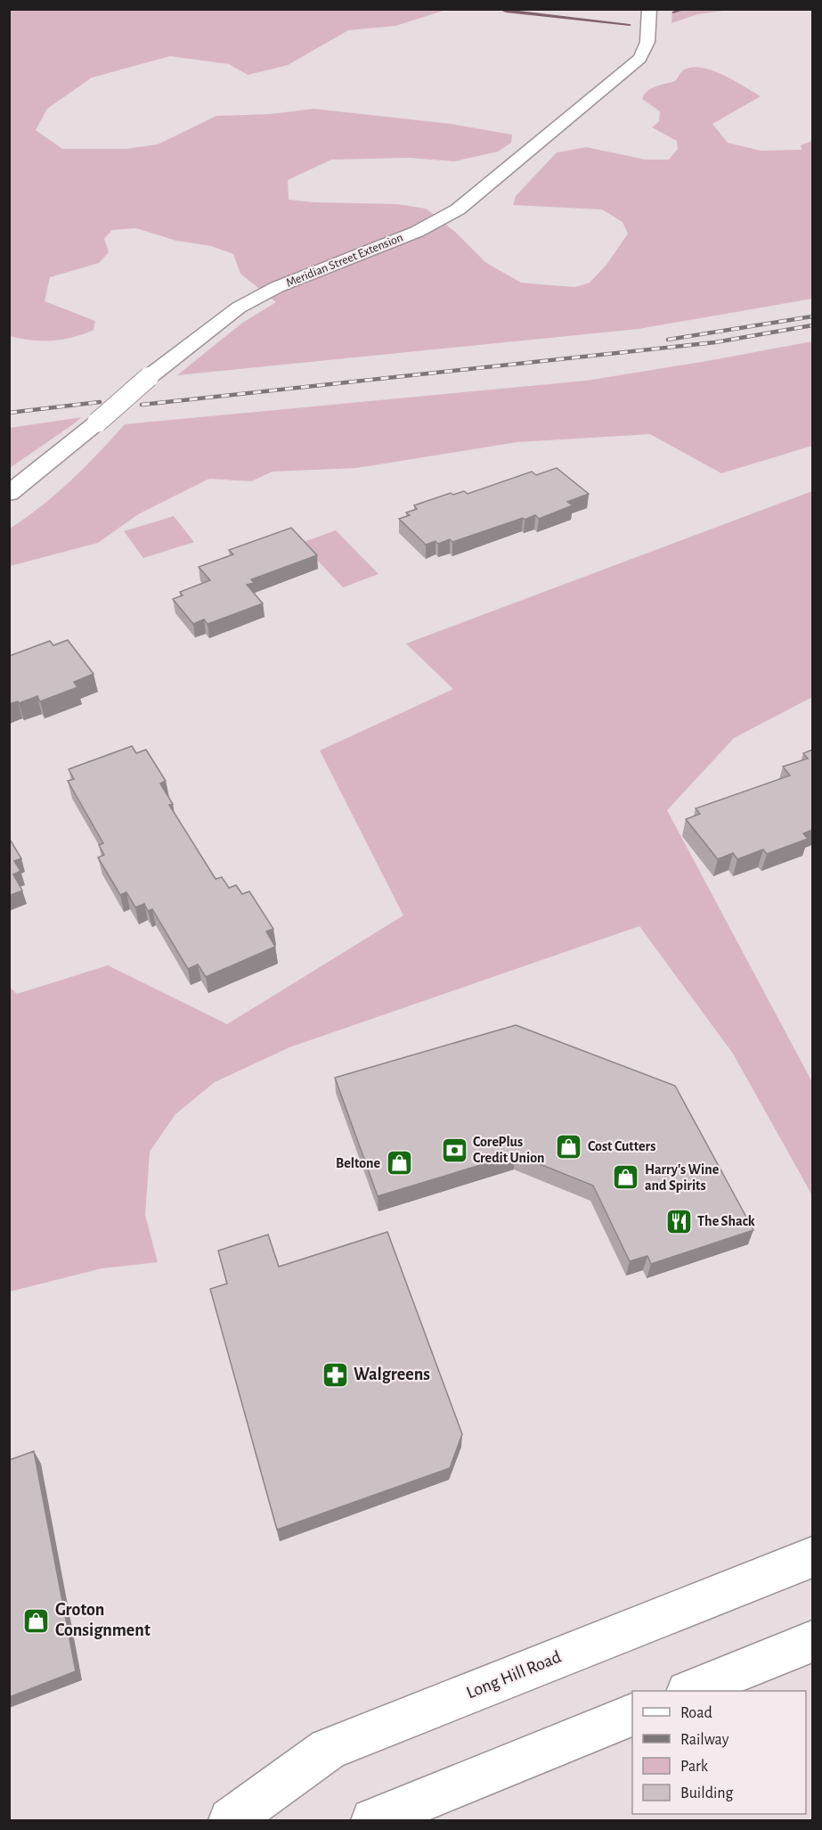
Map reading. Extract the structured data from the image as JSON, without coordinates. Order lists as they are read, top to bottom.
{
  "streets": {
    "street": ["Meridian Street Extension", "Long Hill Road"]
  },
  "places": {
    "shop": [
      "Cost Cutters",
      "Beltone",
      "Harry's Wine and Spirits",
      "Groton Consignment"
    ],
    "bank": ["CorePlus Credit Union"],
    "restaurant": ["The Shack"],
    "pharmacy": ["Walgreens"]
  },
  "legend": [
    "Road",
    "Railway",
    "Park",
    "Building"
  ]
}
